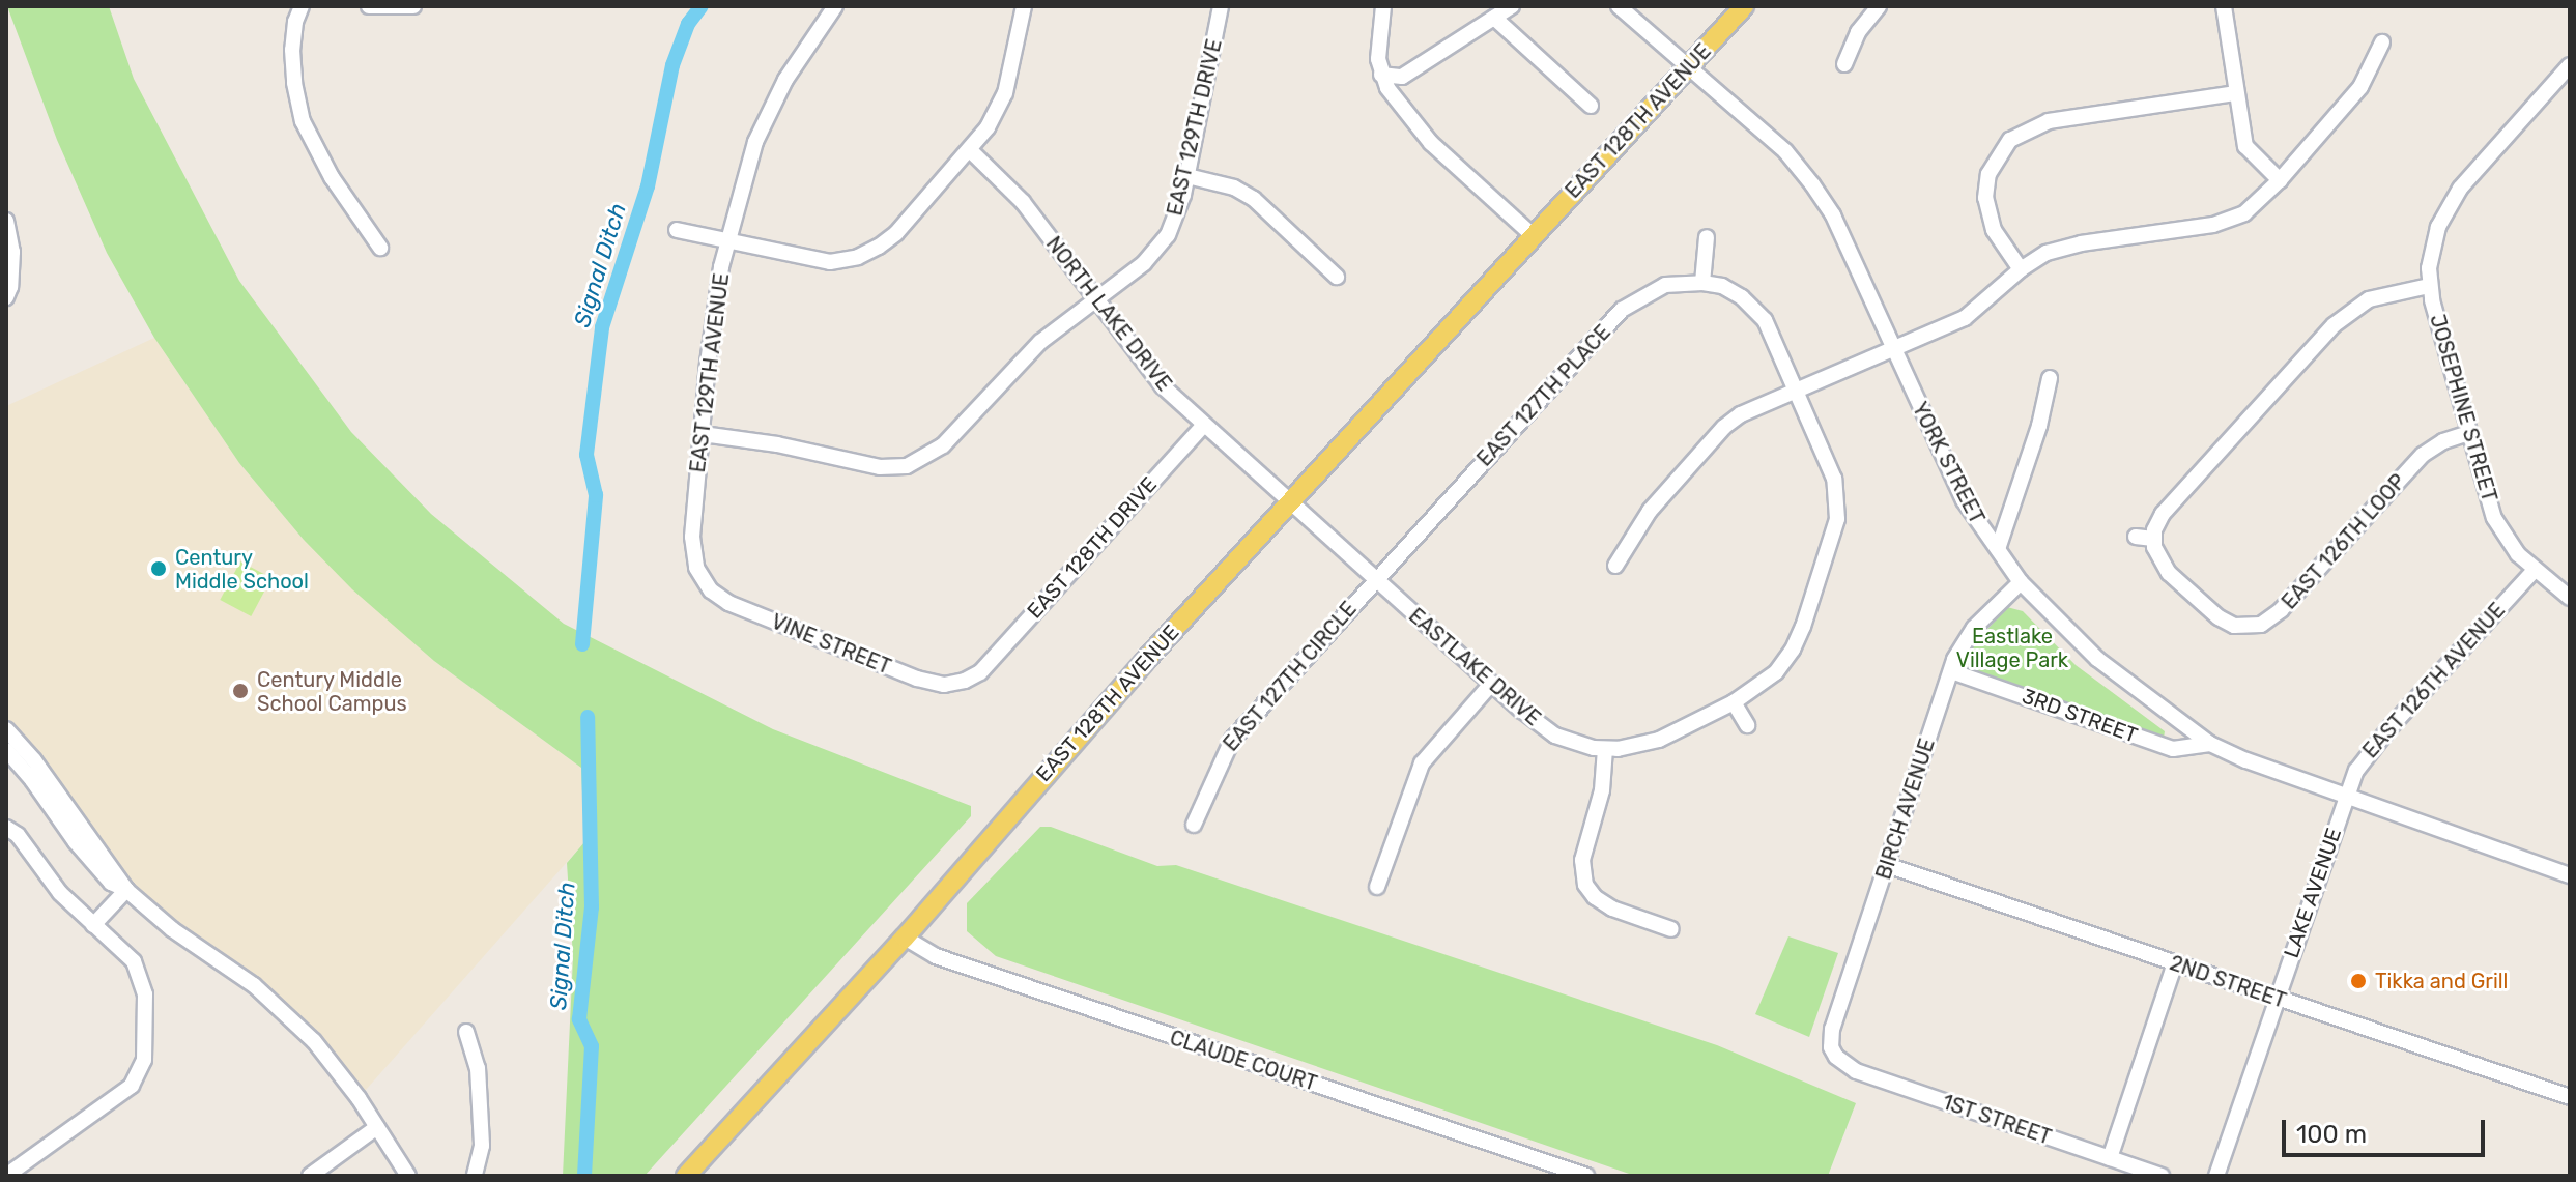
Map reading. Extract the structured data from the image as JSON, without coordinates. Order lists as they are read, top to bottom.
{
  "streets": {
    "main road": ["EAST 128TH AVENUE"],
    "street": [
      "EAST 129TH DRIVE",
      "NORTH LAKE DRIVE",
      "EAST 129TH AVENUE",
      "EAST 127TH PLACE",
      "JOSEPHINE STREET",
      "YORK STREET",
      "EAST 126TH LOOP",
      "EAST 128TH DRIVE",
      "VINE STREET",
      "EASTLAKE DRIVE",
      "EAST 127TH CIRCLE",
      "EAST 126TH AVENUE",
      "3RD STREET",
      "BIRCH AVENUE",
      "LAKE AVENUE",
      "2ND STREET",
      "CLAUDE COURT",
      "1ST STREET"
    ]
  },
  "crossings": [
    ["EAST 128TH AVENUE", "NORTH LAKE DRIVE"],
    ["EAST 128TH AVENUE", "YORK STREET"],
    ["EAST 128TH AVENUE", "EASTLAKE DRIVE"],
    ["EAST 128TH AVENUE", "CLAUDE COURT"],
    ["EAST 129TH DRIVE", "NORTH LAKE DRIVE"],
    ["EAST 129TH DRIVE", "EAST 129TH AVENUE"],
    ["NORTH LAKE DRIVE", "EAST 128TH DRIVE"],
    ["NORTH LAKE DRIVE", "EASTLAKE DRIVE"],
    ["EAST 129TH AVENUE", "VINE STREET"],
    ["EAST 127TH PLACE", "EASTLAKE DRIVE"],
    ["EAST 127TH PLACE", "EAST 127TH CIRCLE"],
    ["JOSEPHINE STREET", "EAST 126TH LOOP"],
    ["JOSEPHINE STREET", "EAST 126TH AVENUE"],
    ["YORK STREET", "EAST 126TH AVENUE"],
    ["YORK STREET", "3RD STREET"],
    ["YORK STREET", "BIRCH AVENUE"],
    ["YORK STREET", "LAKE AVENUE"],
    ["EAST 128TH DRIVE", "VINE STREET"],
    ["EASTLAKE DRIVE", "EAST 127TH CIRCLE"],
    ["EAST 126TH AVENUE", "LAKE AVENUE"],
    ["3RD STREET", "BIRCH AVENUE"],
    ["BIRCH AVENUE", "2ND STREET"],
    ["BIRCH AVENUE", "1ST STREET"],
    ["LAKE AVENUE", "2ND STREET"]
  ],
  "water": ["Signal Ditch"],
  "parks": ["Eastlake Village Park"],
  "places": ["Century Middle School", "Century Middle School Campus", "Tikka and Grill"],
  "scale_bar": "100 m"
}
